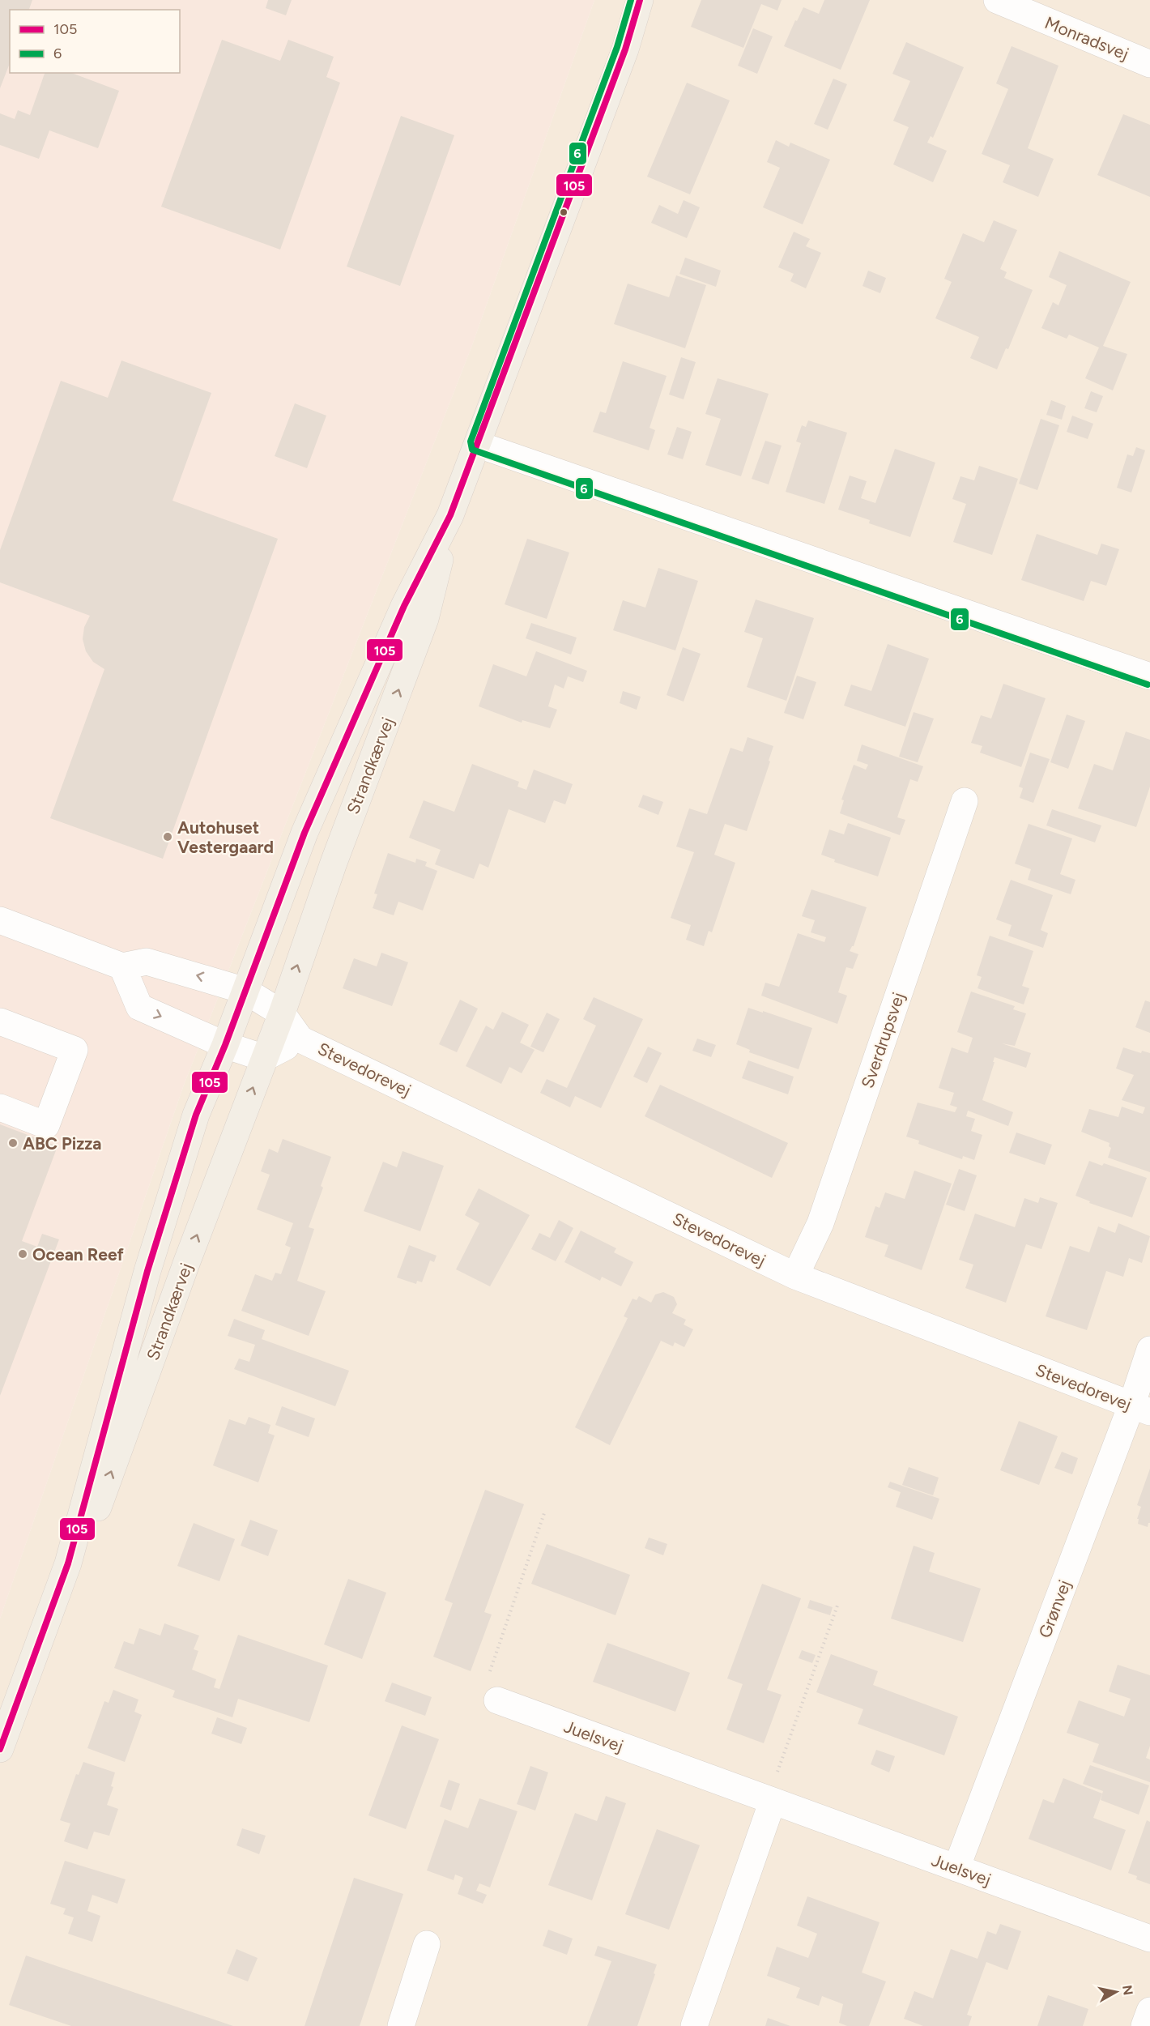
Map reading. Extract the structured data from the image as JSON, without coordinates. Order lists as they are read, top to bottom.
{
  "streets": {
    "main road": ["Strandkærvej"],
    "street": [
      "Monradsvej",
      "Sverdrupsvej",
      "Stevedorevej",
      "Grønvej",
      "Juelsvej"
    ]
  },
  "crossings": [
    ["Strandkærvej", "Stevedorevej"],
    ["Sverdrupsvej", "Stevedorevej"],
    ["Stevedorevej", "Grønvej"],
    ["Grønvej", "Juelsvej"]
  ],
  "places": ["Autohuset Vestergaard", "ABC Pizza", "Ocean Reef"],
  "lines": ["transit line 105", "transit line 6"],
  "legend": ["105", "6"],
  "north": "right"
}
